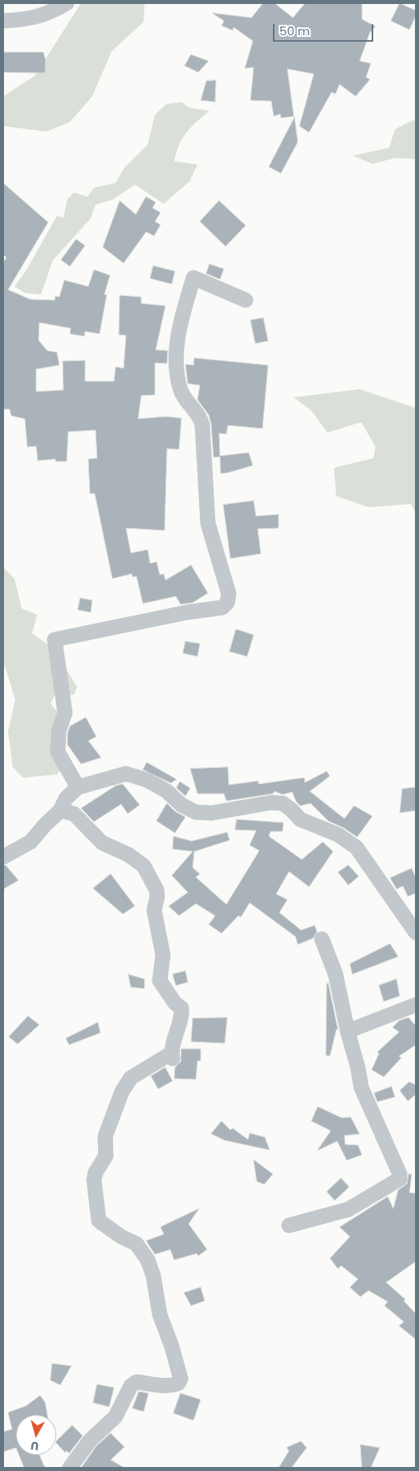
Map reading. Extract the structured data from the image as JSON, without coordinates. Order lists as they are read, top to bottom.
{
  "scale_bar": "50 m",
  "north": "bottom"
}
